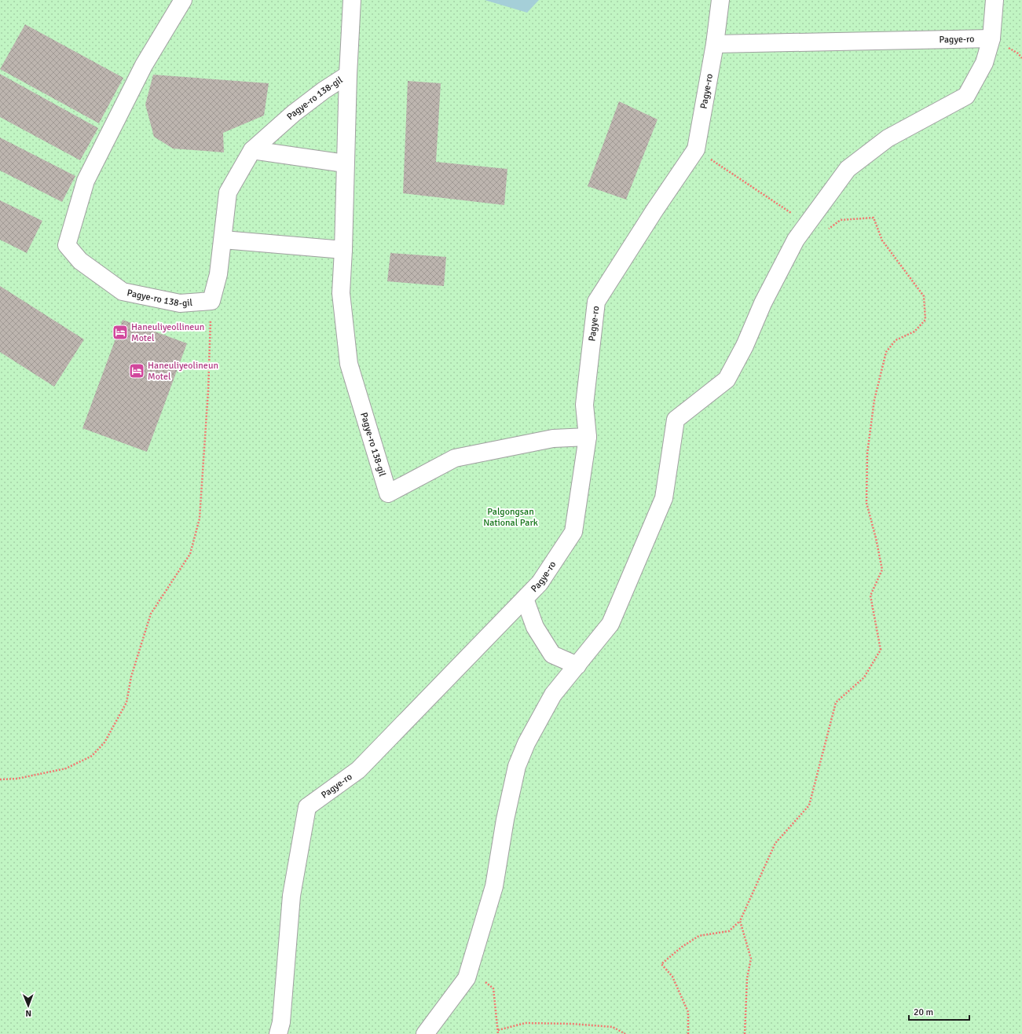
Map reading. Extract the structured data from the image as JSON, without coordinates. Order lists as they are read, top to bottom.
{
  "streets": {
    "street": ["Pagye-ro", "Pagye-ro 138-gil"]
  },
  "crossings": [
    ["Pagye-ro", "Pagye-ro 138-gil"]
  ],
  "parks": ["Palgongsan National Park"],
  "places": {
    "hotel": ["Haneuliyeollineun Motel", "Haneuliyeolineun Motel"]
  },
  "scale_bar": "20 m",
  "north": "bottom"
}
